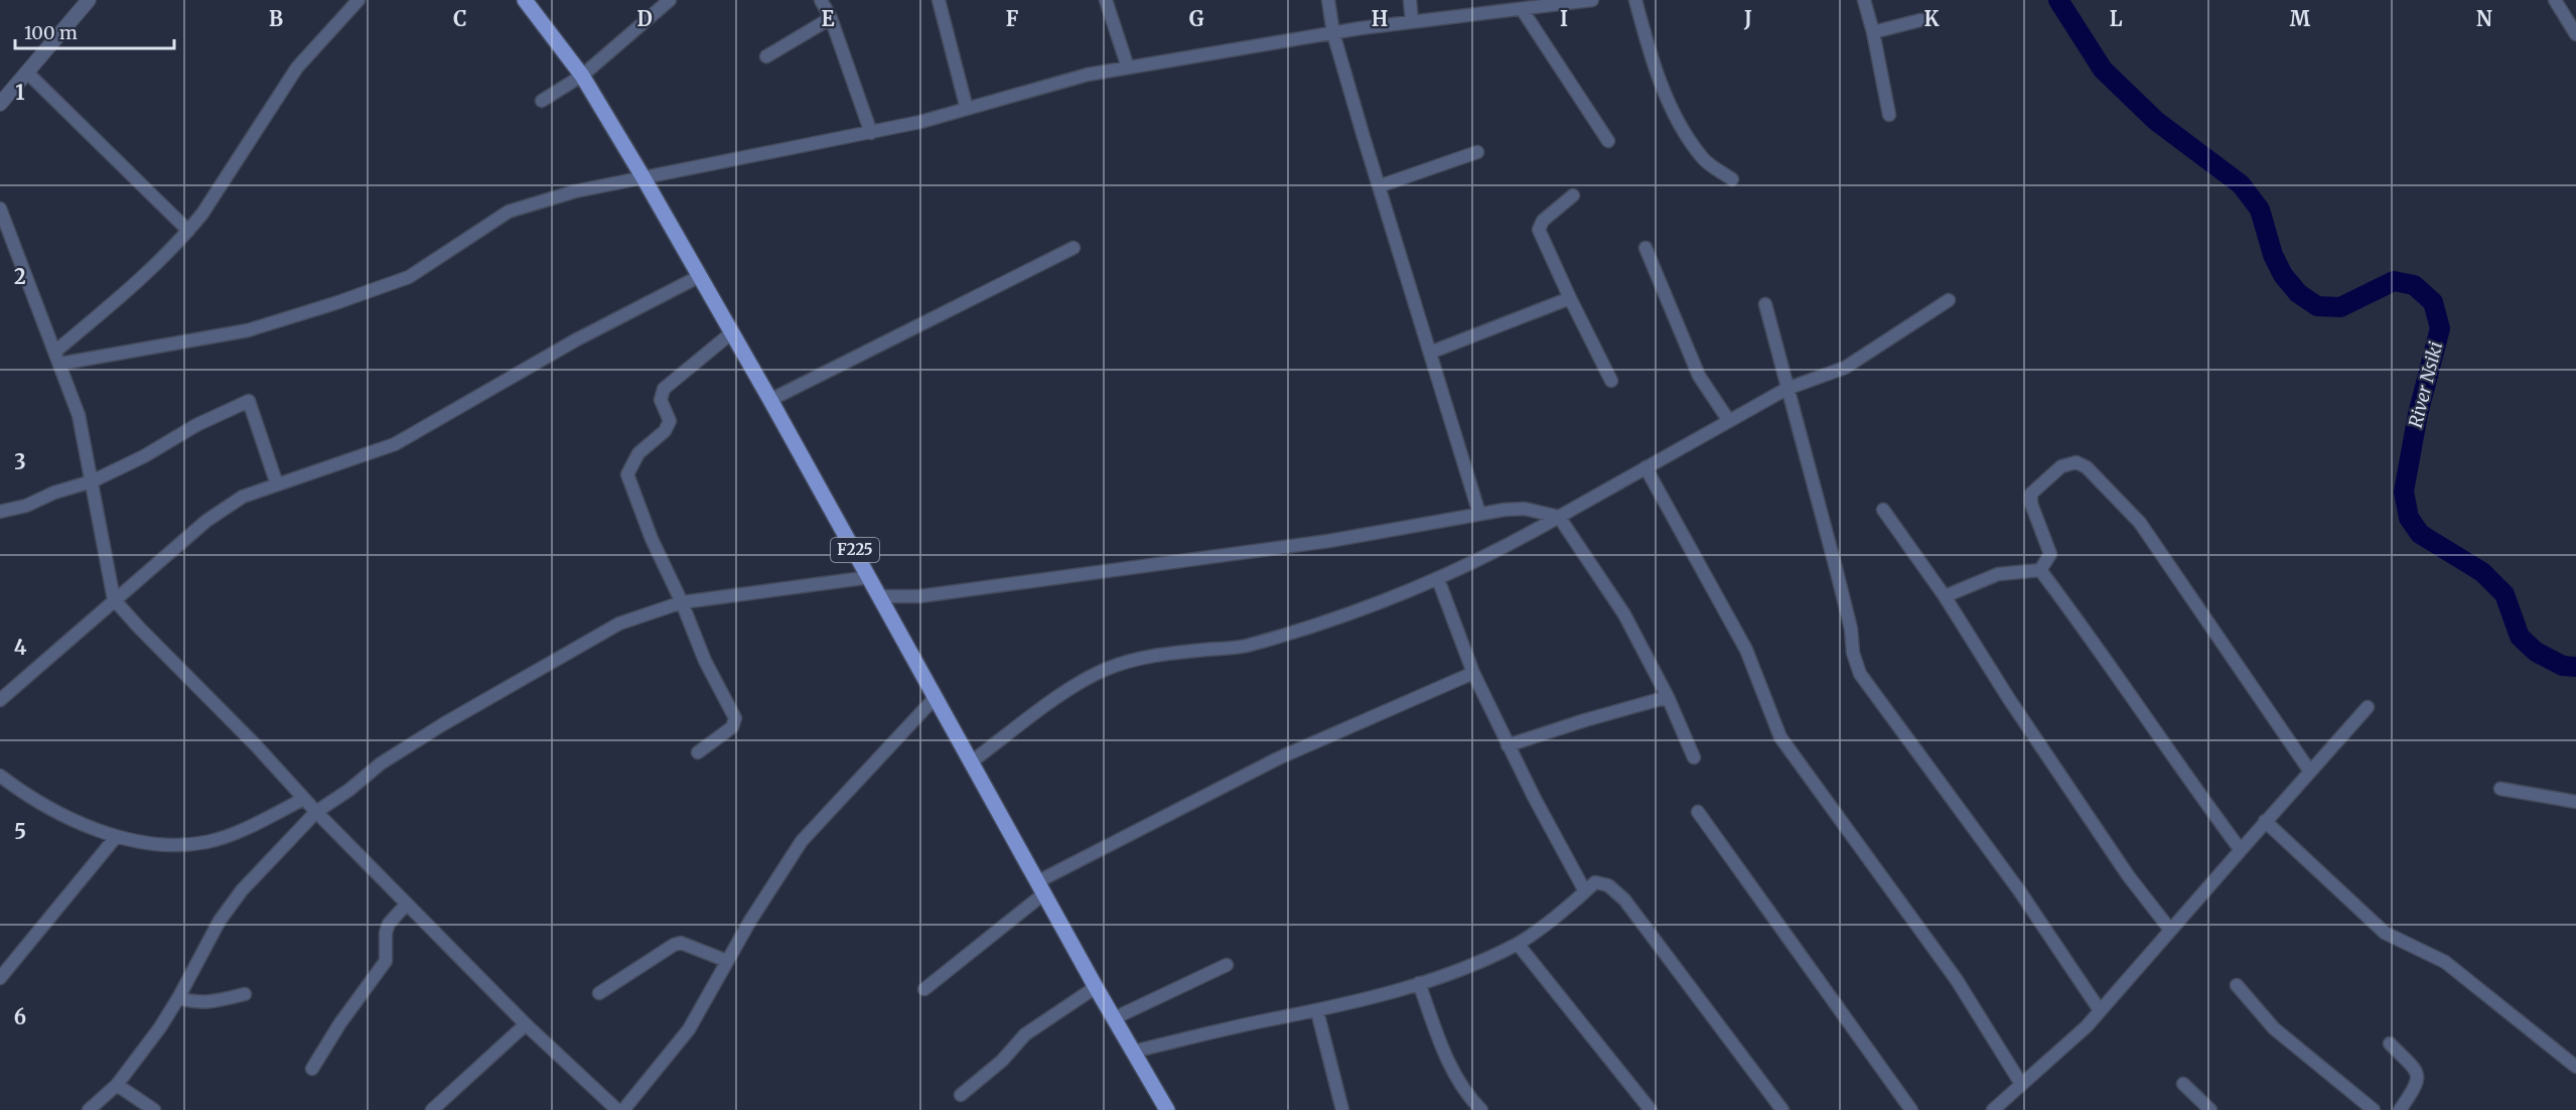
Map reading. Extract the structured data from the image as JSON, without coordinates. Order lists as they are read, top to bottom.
{
  "streets": {
    "main road": ["F225"]
  },
  "water": ["River Nsiki"],
  "scale_bar": "100 m",
  "grid": {
    "columns": [
      "B",
      "C",
      "D",
      "E",
      "F",
      "G",
      "H",
      "I",
      "J",
      "K",
      "L",
      "M",
      "N"
    ],
    "rows": [
      "1",
      "2",
      "3",
      "4",
      "5",
      "6"
    ]
  }
}
